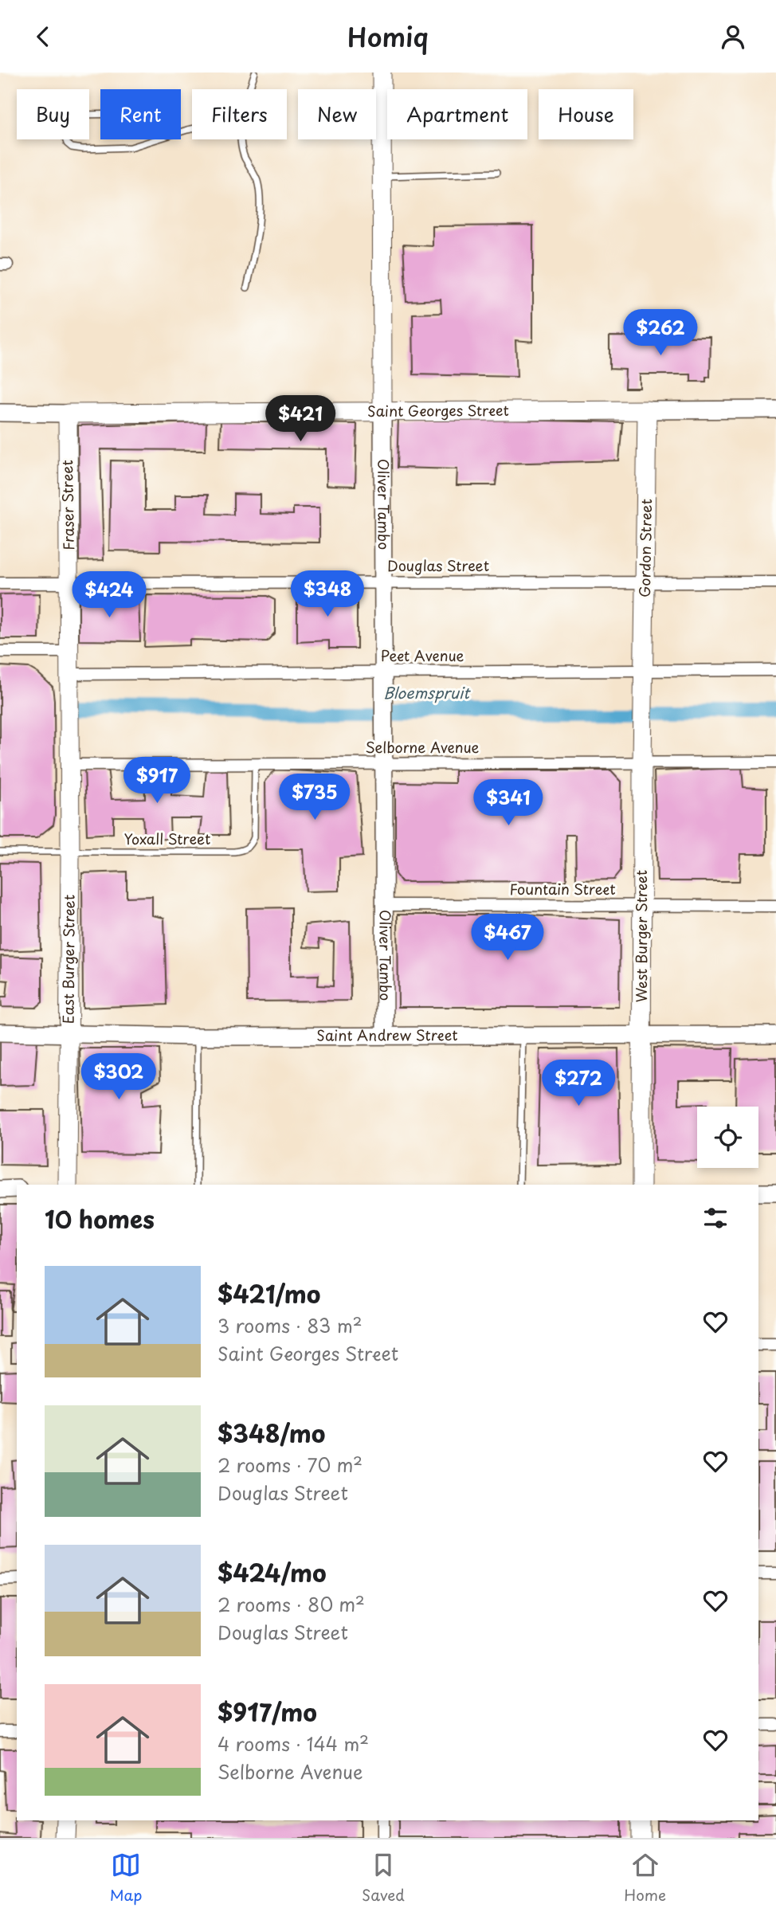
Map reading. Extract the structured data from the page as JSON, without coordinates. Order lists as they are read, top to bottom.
{
  "streets": {
    "main road": [
      "Saint Georges Street",
      "Oliver Tambo",
      "Fraser Street",
      "Gordon Street",
      "West Burger Street",
      "East Burger Street"
    ],
    "street": [
      "Douglas Street",
      "Peet Avenue",
      "Selborne Avenue",
      "Fountain Street",
      "Saint Andrew Street"
    ],
    "lane": ["Yoxall Street"]
  },
  "crossings": [
    ["Saint Georges Street", "Oliver Tambo"],
    ["Saint Georges Street", "Fraser Street"],
    ["Saint Georges Street", "Gordon Street"],
    ["Oliver Tambo", "Douglas Street"],
    ["Oliver Tambo", "Peet Avenue"],
    ["Oliver Tambo", "Selborne Avenue"],
    ["Oliver Tambo", "Fountain Street"],
    ["Oliver Tambo", "Saint Andrew Street"],
    ["Fraser Street", "Douglas Street"],
    ["Fraser Street", "Peet Avenue"],
    ["Fraser Street", "Selborne Avenue"],
    ["Fraser Street", "East Burger Street"],
    ["Gordon Street", "Douglas Street"],
    ["Gordon Street", "Peet Avenue"],
    ["Gordon Street", "West Burger Street"],
    ["Peet Avenue", "West Burger Street"],
    ["Selborne Avenue", "Yoxall Street"],
    ["Selborne Avenue", "West Burger Street"],
    ["Selborne Avenue", "East Burger Street"],
    ["Yoxall Street", "East Burger Street"],
    ["Fountain Street", "West Burger Street"],
    ["West Burger Street", "Saint Andrew Street"],
    ["East Burger Street", "Saint Andrew Street"]
  ],
  "water": ["Bloemspruit"],
  "page": {
    "header": "Homiq",
    "chip": [
      "Buy",
      "Rent",
      "Filters",
      "New",
      "Apartment",
      "House"
    ],
    "price": [
      "$262",
      "$421",
      "$348",
      "$424",
      "$917",
      "$735",
      "$341",
      "$467",
      "$302",
      "$272"
    ],
    "heading": "10 homes",
    "list": [
      {
        "name": "$421/mo",
        "note": "3 rooms · 83 m² · Saint Georges Street"
      },
      {
        "name": "$348/mo",
        "note": "2 rooms · 70 m² · Douglas Street"
      },
      {
        "name": "$424/mo",
        "note": "2 rooms · 80 m² · Douglas Street"
      },
      {
        "name": "$917/mo",
        "note": "4 rooms · 144 m² · Selborne Avenue"
      }
    ],
    "tabs": ["Map", "Saved", "Home"]
  }
}
